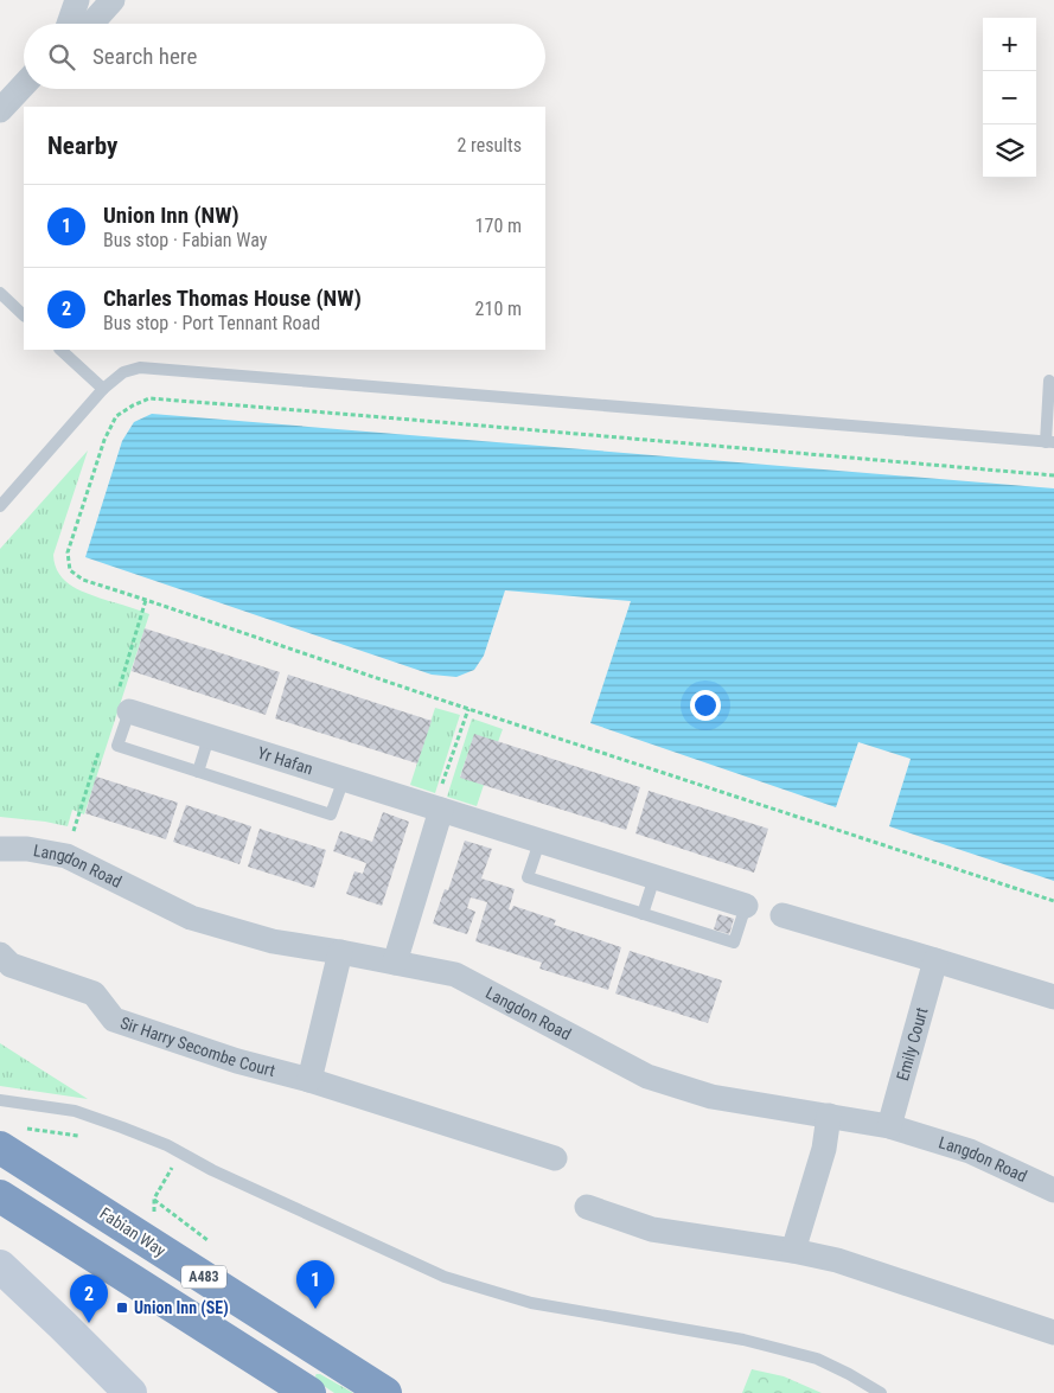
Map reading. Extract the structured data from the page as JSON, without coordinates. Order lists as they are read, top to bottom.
{
  "streets": {
    "highway": ["Fabian Way", "A483"],
    "street": [
      "Yr Hafan",
      "Langdon Road",
      "Emily Court",
      "Sir Harry Secombe Court"
    ]
  },
  "crossings": [
    ["Langdon Road", "Emily Court"]
  ],
  "places": {
    "transit": ["Union Inn (SE)"]
  },
  "page": {
    "map_buttons": ["+", "−"],
    "search": "Search here",
    "heading": ["Nearby", "2 results"],
    "list": [
      {
        "mark": "1",
        "name": "Union Inn (NW)",
        "note": "Bus stop · Fabian Way",
        "value": "170 m"
      },
      {
        "mark": "2",
        "name": "Charles Thomas House (NW)",
        "note": "Bus stop · Port Tennant Road",
        "value": "210 m"
      }
    ],
    "pins": ["1", "2"]
  }
}
